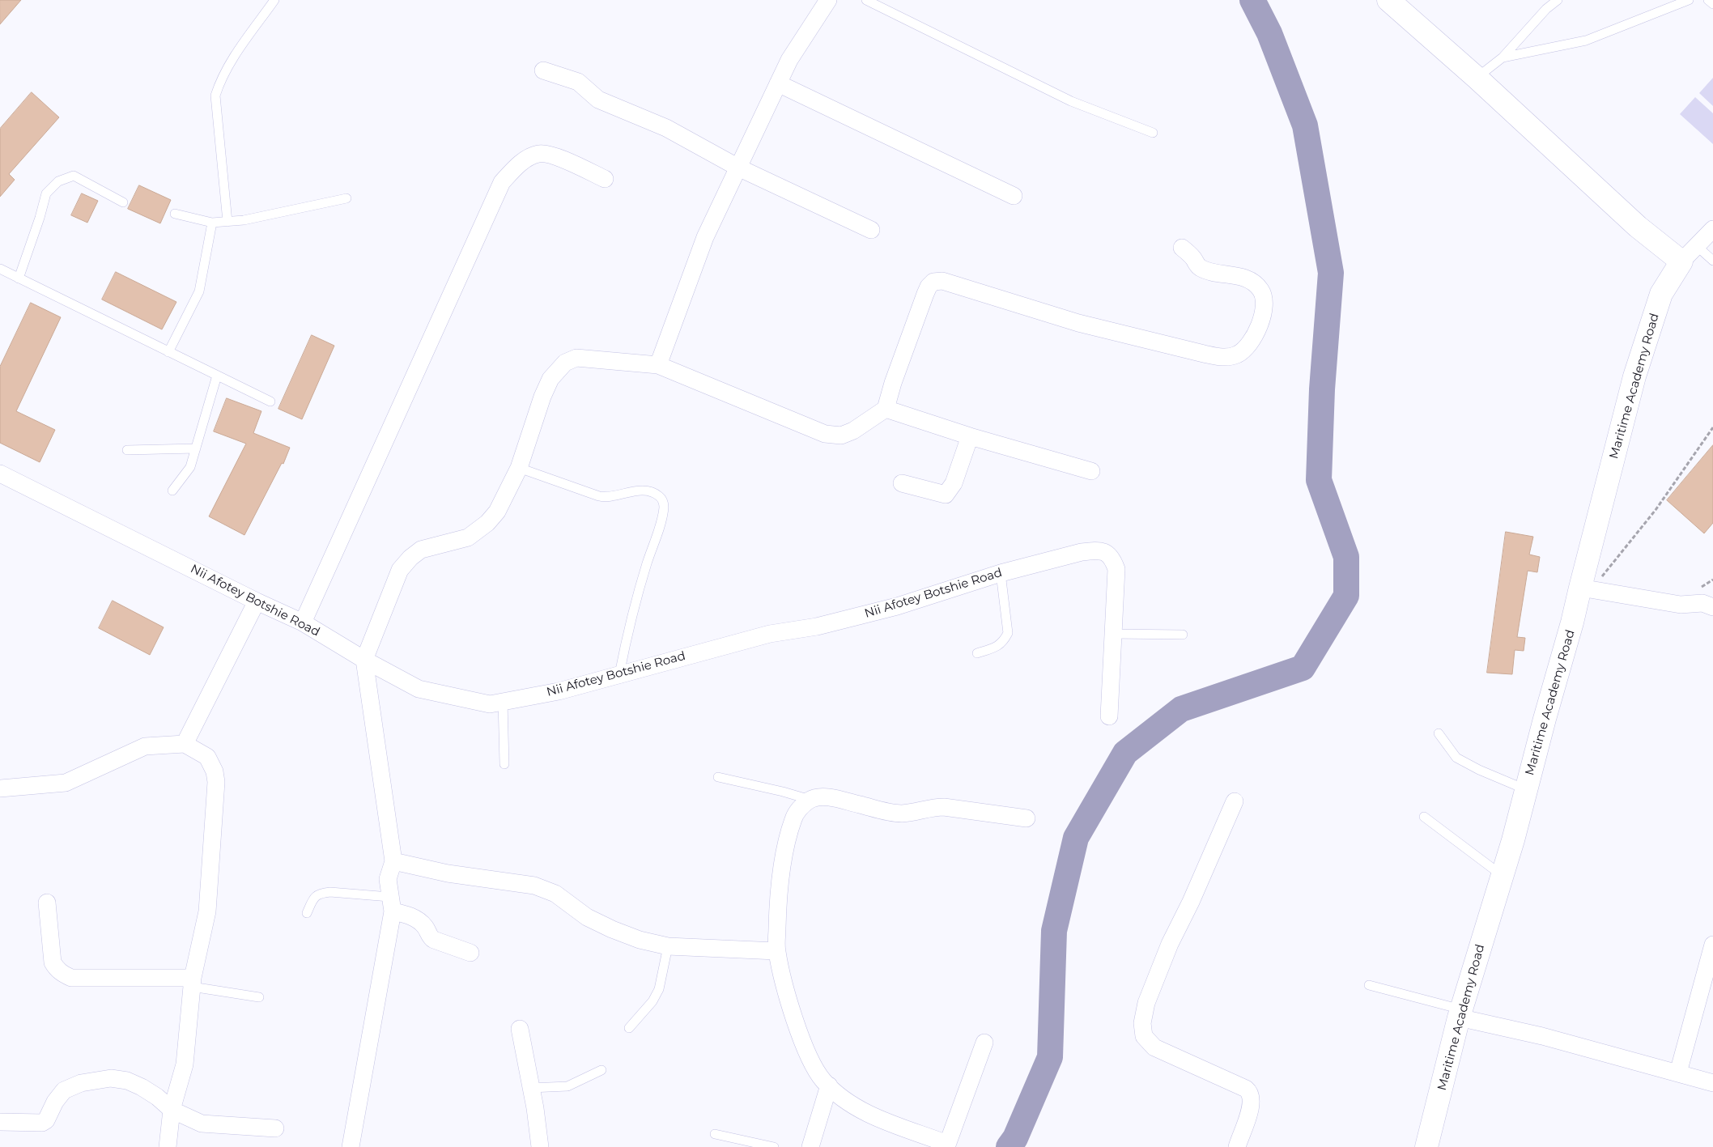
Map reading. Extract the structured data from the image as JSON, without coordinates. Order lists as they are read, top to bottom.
{
  "streets": {
    "street": ["Maritime Academy Road", "Nii Afotey Botshie Road"]
  }
}
